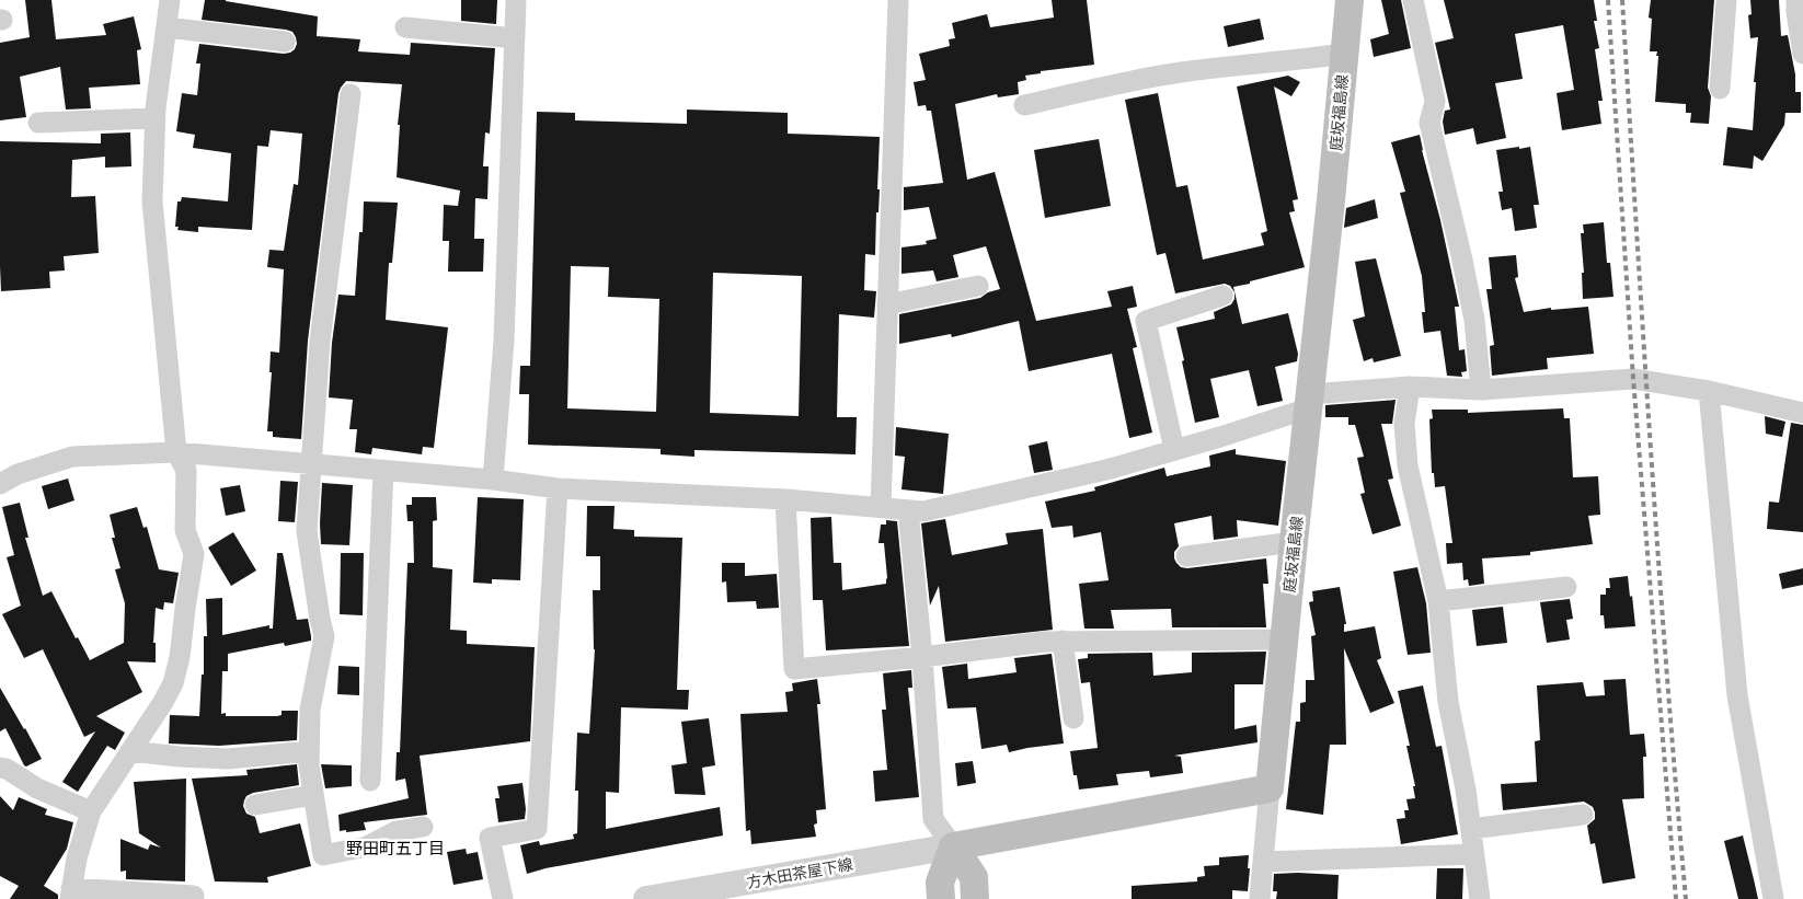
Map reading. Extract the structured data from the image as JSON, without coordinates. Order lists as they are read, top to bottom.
{
  "streets": {
    "main road": ["庭坂福島線"],
    "street": ["方木田茶屋下線"]
  },
  "districts": ["野田町五丁目"]
}
